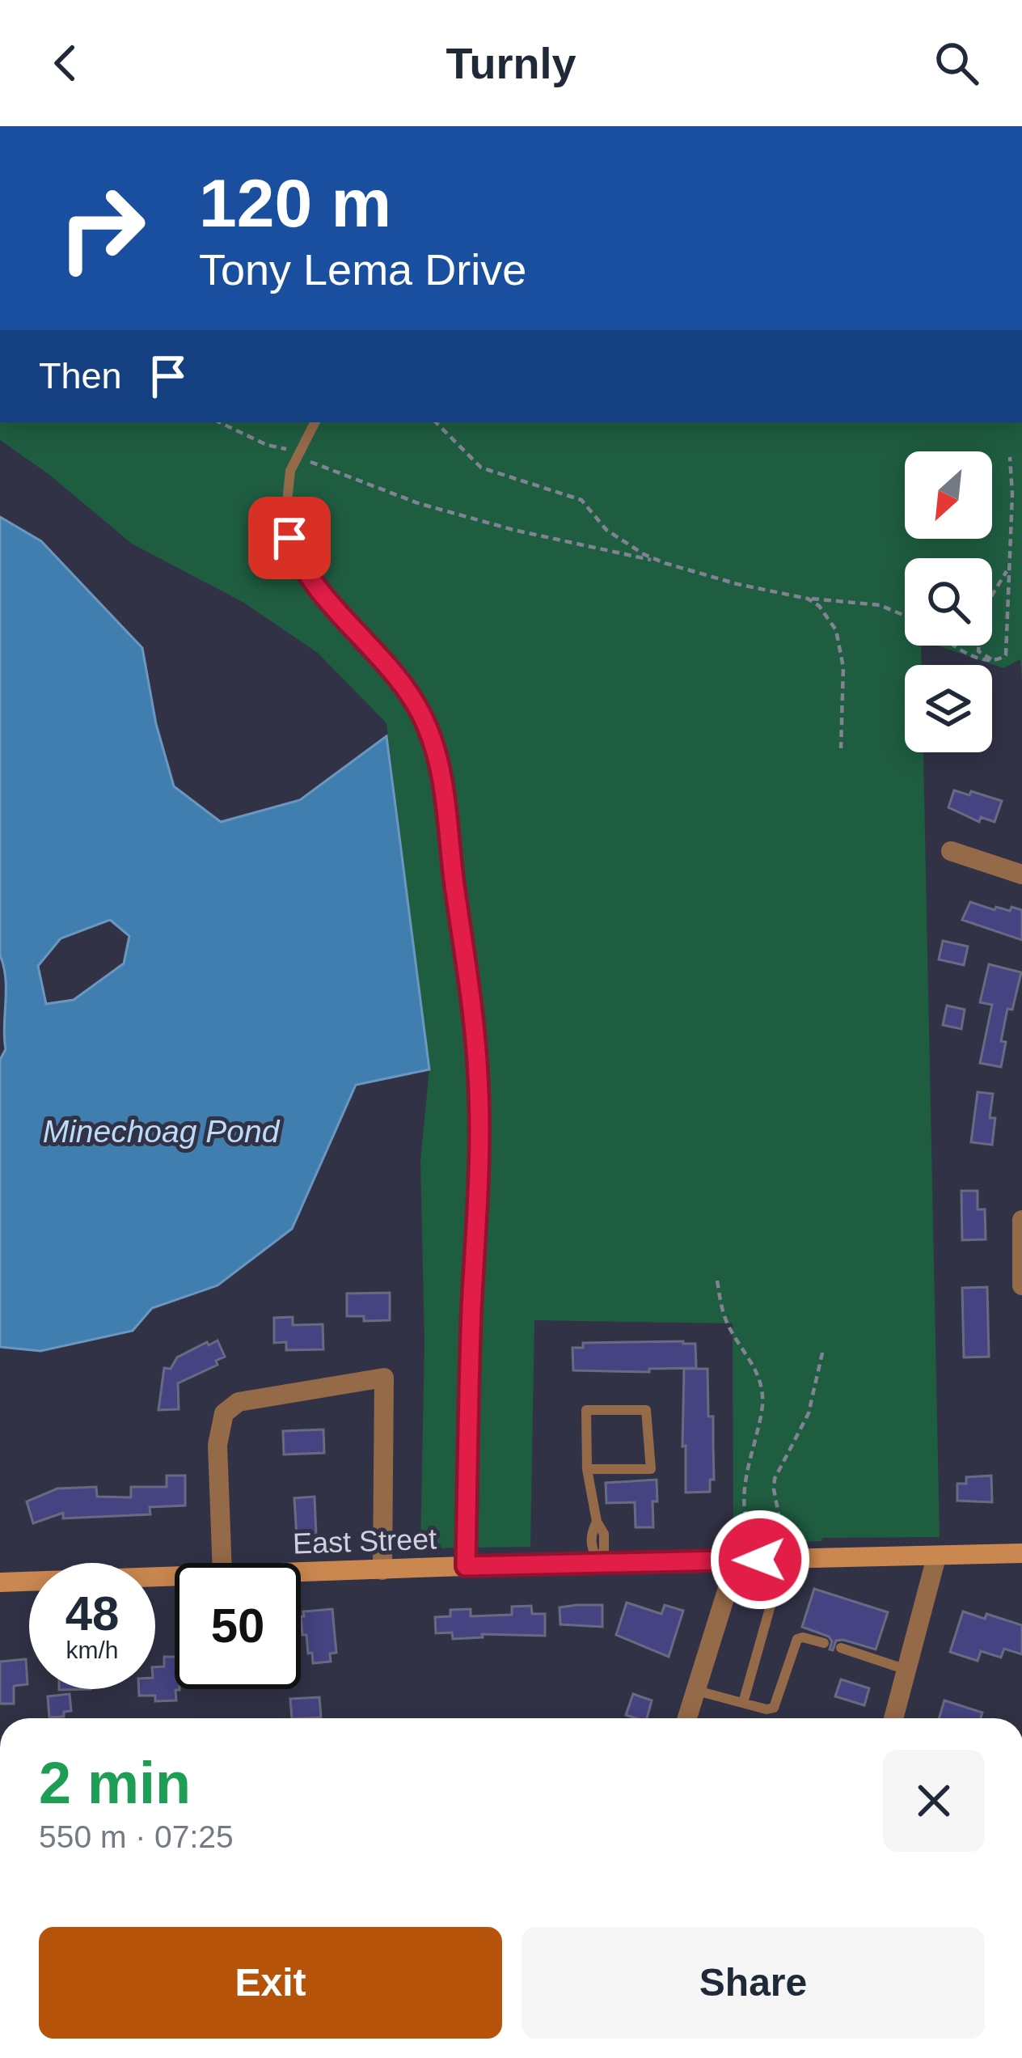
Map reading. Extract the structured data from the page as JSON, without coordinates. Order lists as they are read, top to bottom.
{
  "streets": {
    "main road": ["East Street"]
  },
  "water": ["Minechoag Pond"],
  "north": "bottom left",
  "page": {
    "header": "Turnly",
    "turn": ["120 m", "Tony Lema Drive"],
    "then": "Then",
    "speed": "48 km/h",
    "limit": "50",
    "heading": ["2 min", "550 m · 07:25"],
    "buttons": ["Exit", "Share"]
  }
}
